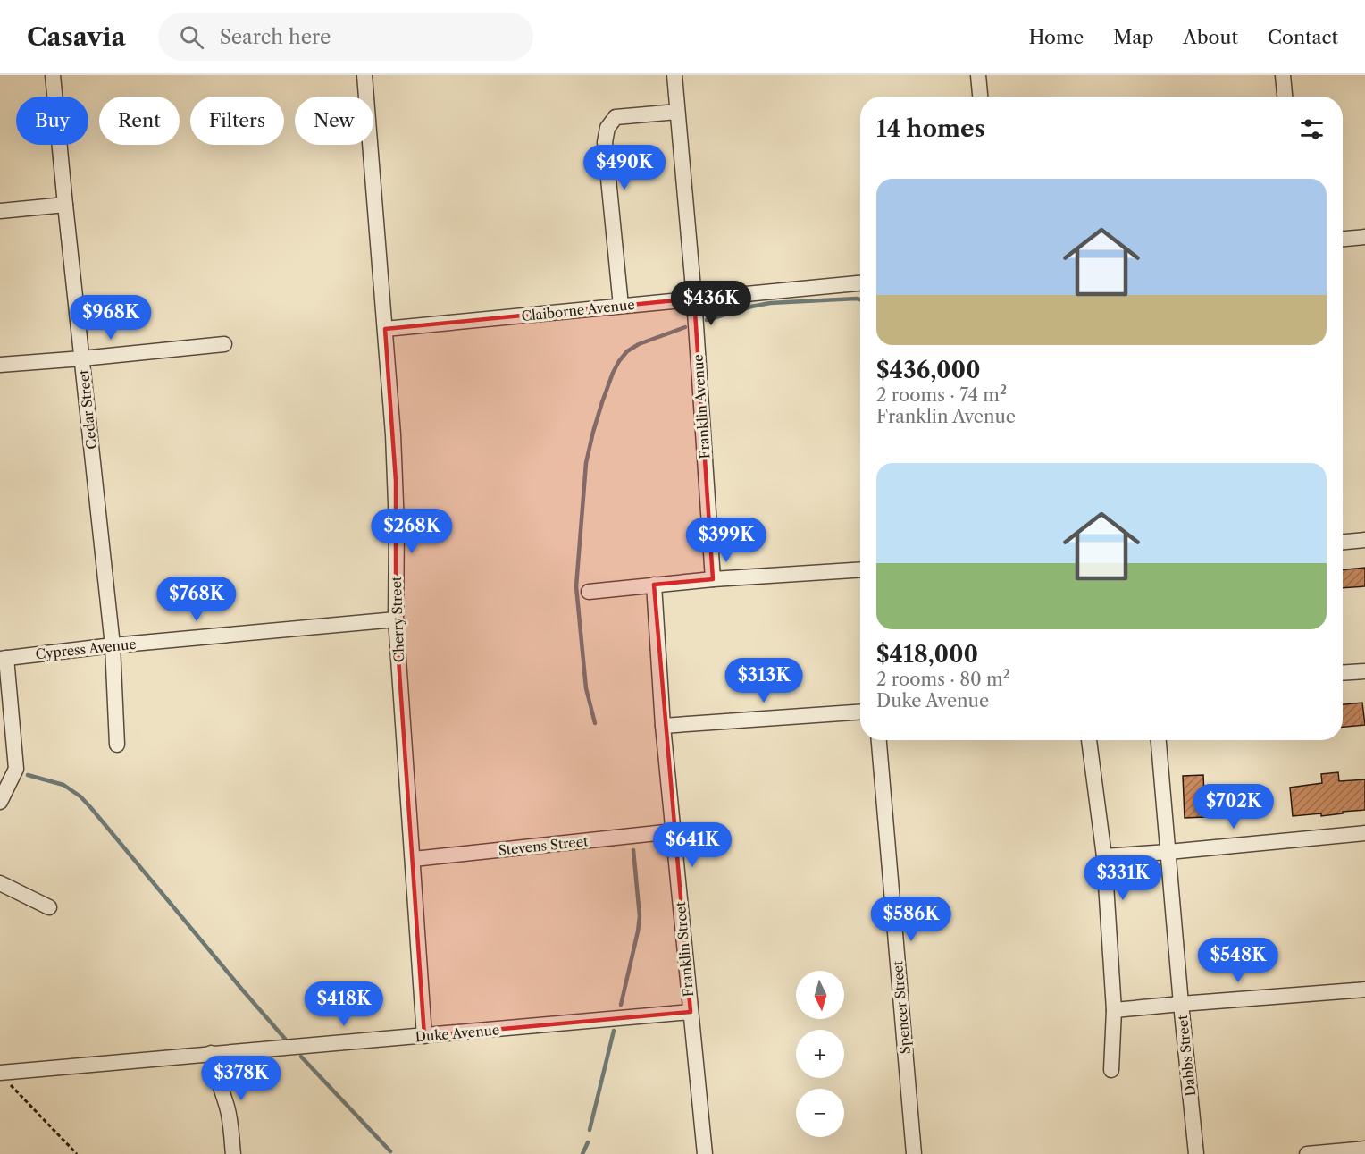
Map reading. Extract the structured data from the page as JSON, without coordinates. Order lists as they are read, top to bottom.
{
  "streets": {
    "street": [
      "Claiborne Avenue",
      "Franklin Avenue",
      "Cedar Street",
      "Cherry Street",
      "Cypress Avenue",
      "Stevens Street",
      "Franklin Street",
      "Spencer Street",
      "Duke Avenue",
      "Dabbs Street"
    ]
  },
  "crossings": [
    ["Claiborne Avenue", "Franklin Avenue"],
    ["Claiborne Avenue", "Cherry Street"],
    ["Cedar Street", "Cypress Avenue"],
    ["Cherry Street", "Cypress Avenue"],
    ["Cherry Street", "Stevens Street"],
    ["Cherry Street", "Duke Avenue"],
    ["Stevens Street", "Franklin Street"],
    ["Franklin Street", "Duke Avenue"]
  ],
  "north": "bottom",
  "page": {
    "header": "Casavia",
    "search": "Search here",
    "nav": [
      "Home",
      "Map",
      "About",
      "Contact"
    ],
    "chip": [
      "Buy",
      "Rent",
      "Filters",
      "New"
    ],
    "heading": "14 homes",
    "price": [
      "$490K",
      "$436K",
      "$968K",
      "$268K",
      "$399K",
      "$768K",
      "$313K",
      "$702K",
      "$641K",
      "$331K",
      "$586K",
      "$548K",
      "$418K",
      "$378K"
    ],
    "list": [
      {
        "name": "$436,000",
        "note": "2 rooms · 74 m² · Franklin Avenue"
      },
      {
        "name": "$418,000",
        "note": "2 rooms · 80 m² · Duke Avenue"
      }
    ],
    "map_buttons": ["+", "−"]
  }
}
